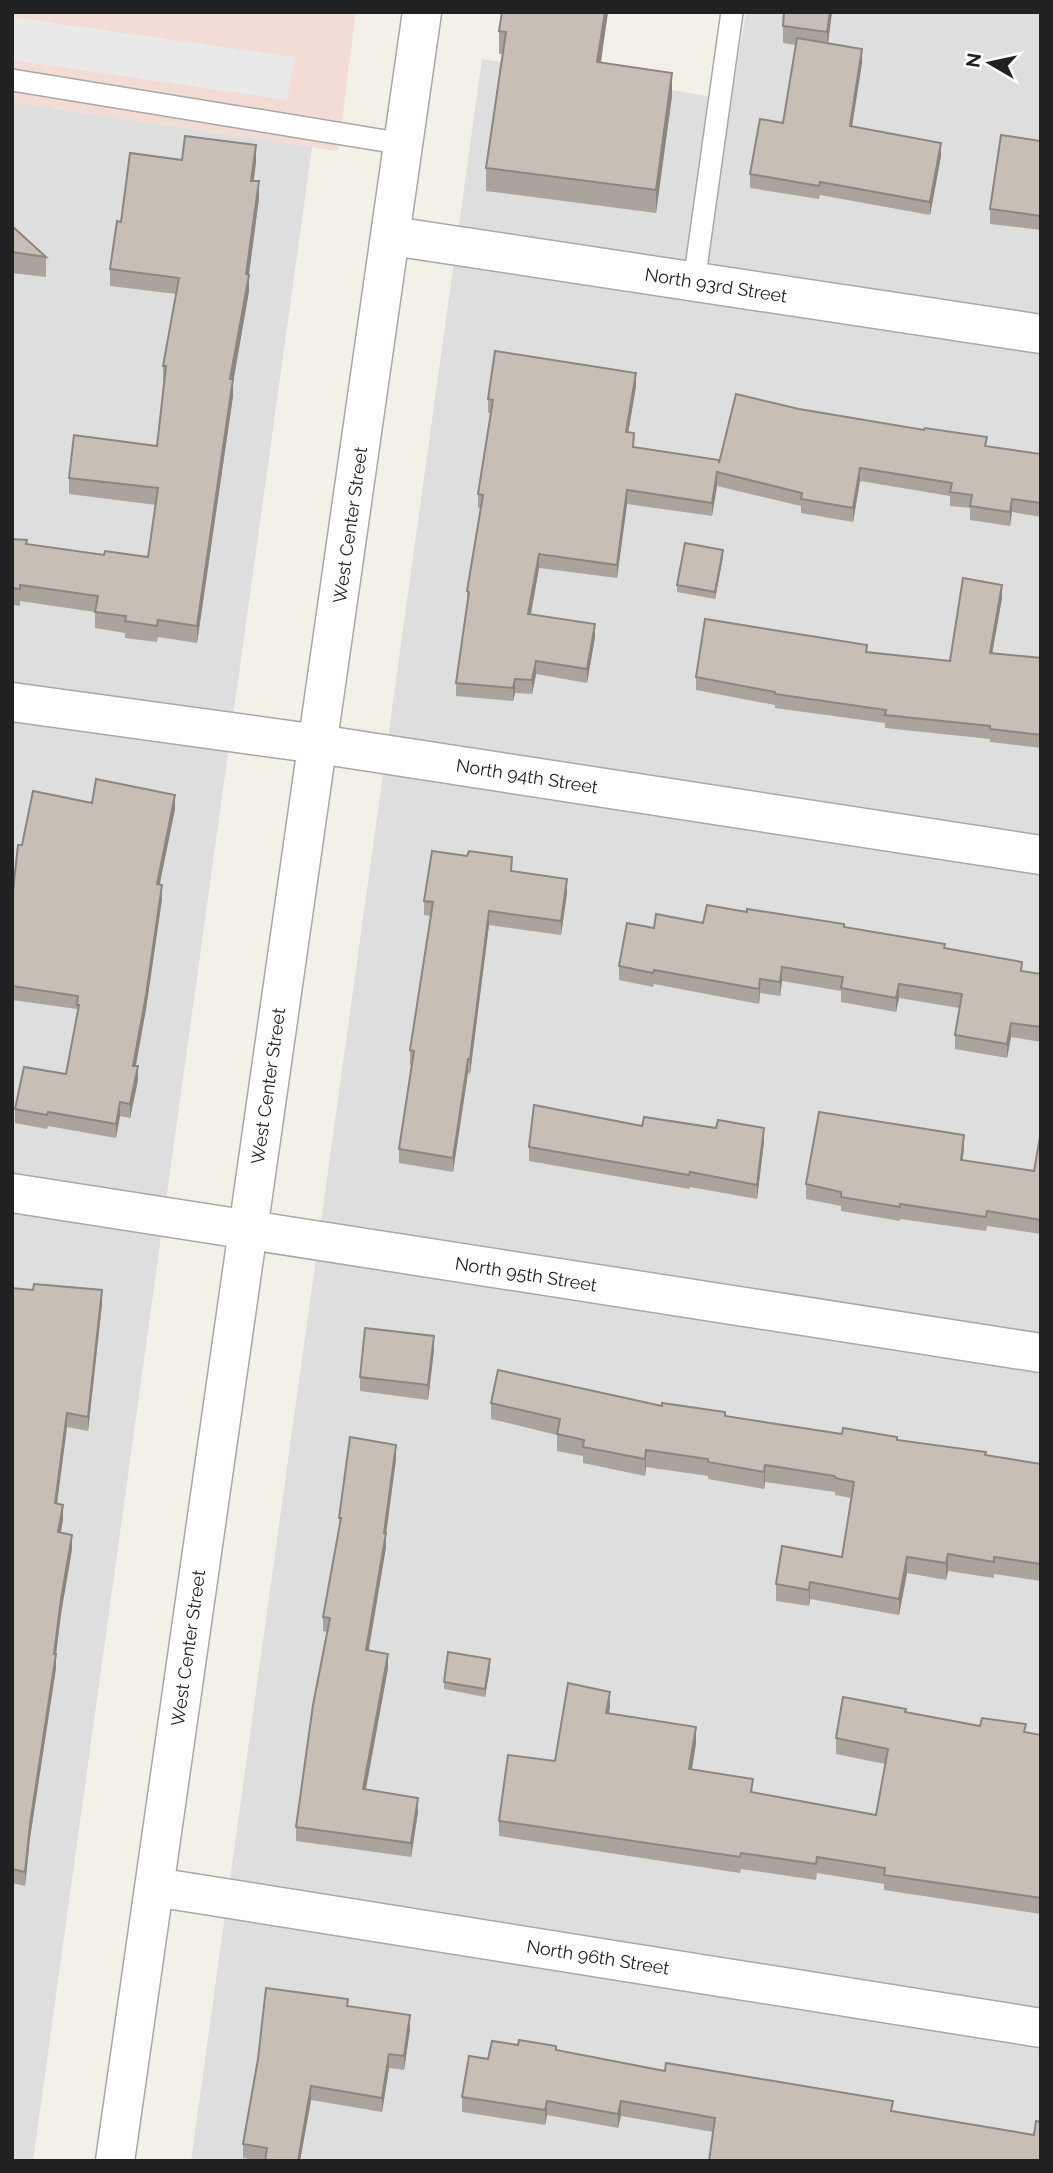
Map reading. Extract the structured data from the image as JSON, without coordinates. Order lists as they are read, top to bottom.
{
  "streets": {
    "street": [
      "North 93rd Street",
      "West Center Street",
      "North 94th Street",
      "North 95th Street",
      "North 96th Street"
    ]
  },
  "crossings": [
    ["North 93rd Street", "West Center Street"],
    ["West Center Street", "North 94th Street"],
    ["West Center Street", "North 95th Street"],
    ["West Center Street", "North 96th Street"]
  ],
  "north": "left"
}
